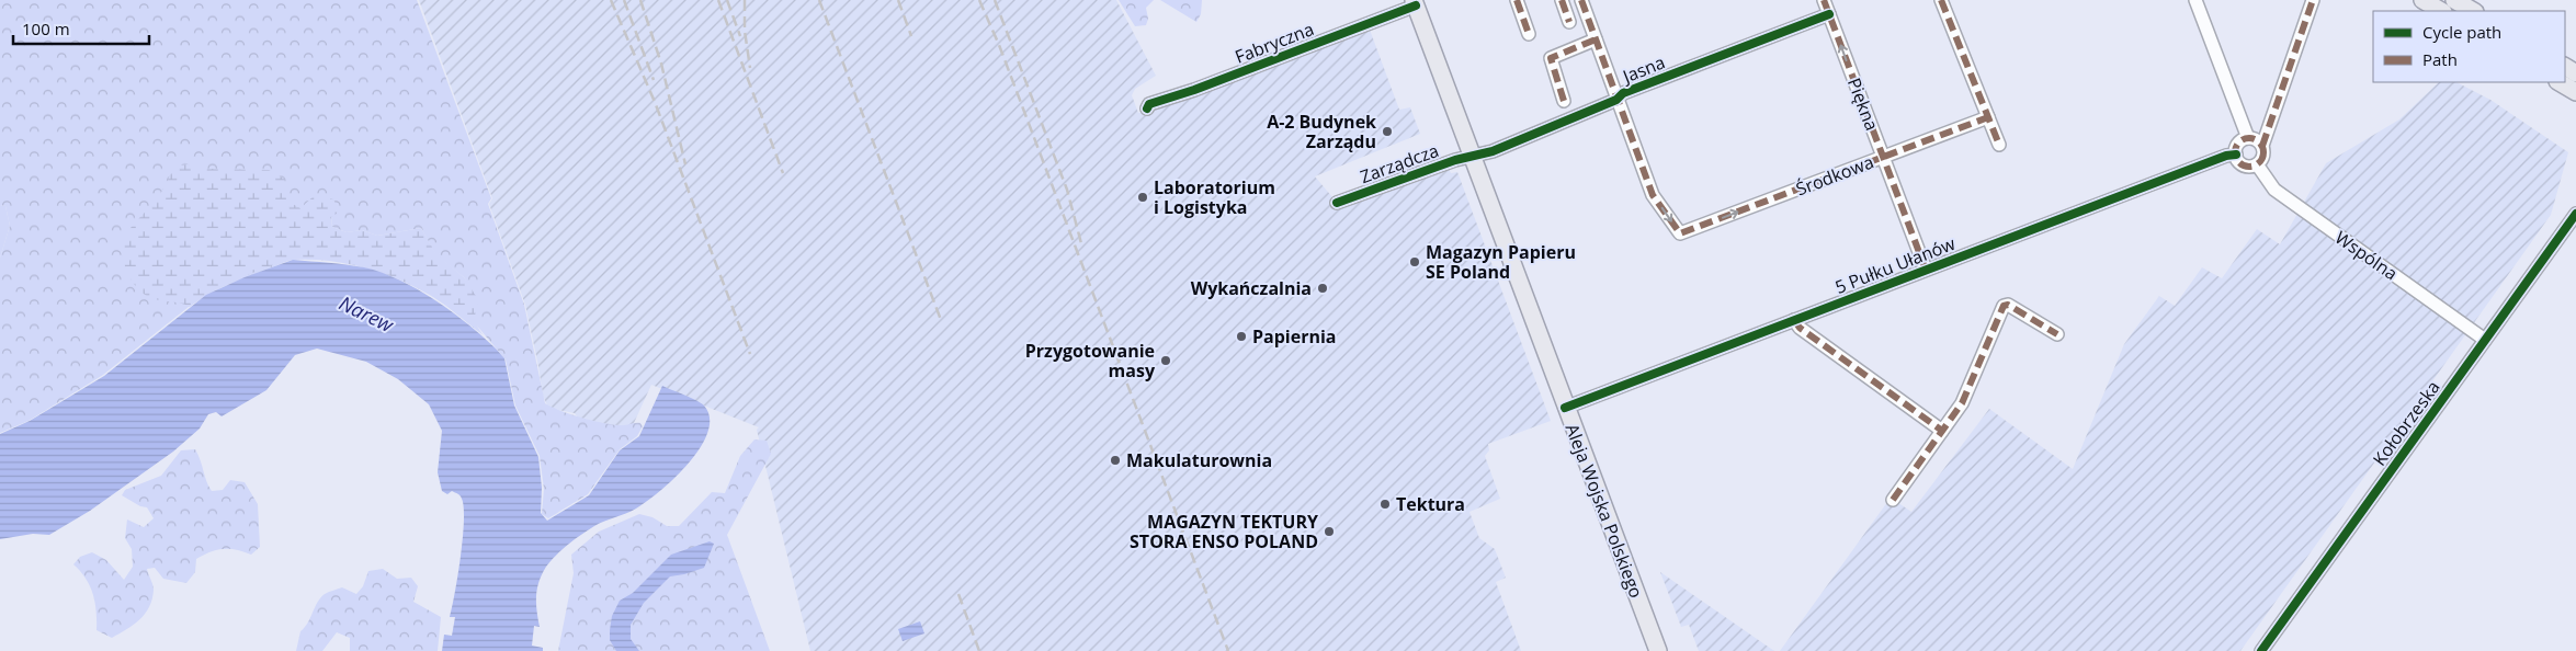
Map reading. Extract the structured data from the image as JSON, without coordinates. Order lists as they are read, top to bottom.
{
  "streets": {
    "main road": ["Aleja Wojska Polskiego"],
    "street": [
      "Fabryczna",
      "Jasna",
      "Piękna",
      "Zarządcza",
      "Środkowa",
      "Wspólna",
      "5 Pułku Ułanów",
      "Kołobrzeska"
    ]
  },
  "crossings": [
    ["Fabryczna", "Aleja Wojska Polskiego"],
    ["Jasna", "Piękna"],
    ["Jasna", "Zarządcza"],
    ["Jasna", "Środkowa"],
    ["Jasna", "Aleja Wojska Polskiego"],
    ["Piękna", "Środkowa"],
    ["Piękna", "5 Pułku Ułanów"],
    ["Zarządcza", "Aleja Wojska Polskiego"],
    ["Wspólna", "5 Pułku Ułanów"],
    ["Wspólna", "Kołobrzeska"],
    ["5 Pułku Ułanów", "Aleja Wojska Polskiego"]
  ],
  "one_way": ["Piękna"],
  "water": ["Narew"],
  "places": [
    "A-2 Budynek Zarządu",
    "Laboratorium i Logistyka",
    "Magazyn Papieru SE Poland",
    "Wykańczalnia",
    "Papiernia",
    "Przygotowanie masy",
    "Makulaturownia",
    "Tektura",
    "MAGAZYN TEKTURY STORA ENSO POLAND"
  ],
  "legend": ["Cycle path", "Path"],
  "scale_bar": "100 m"
}
